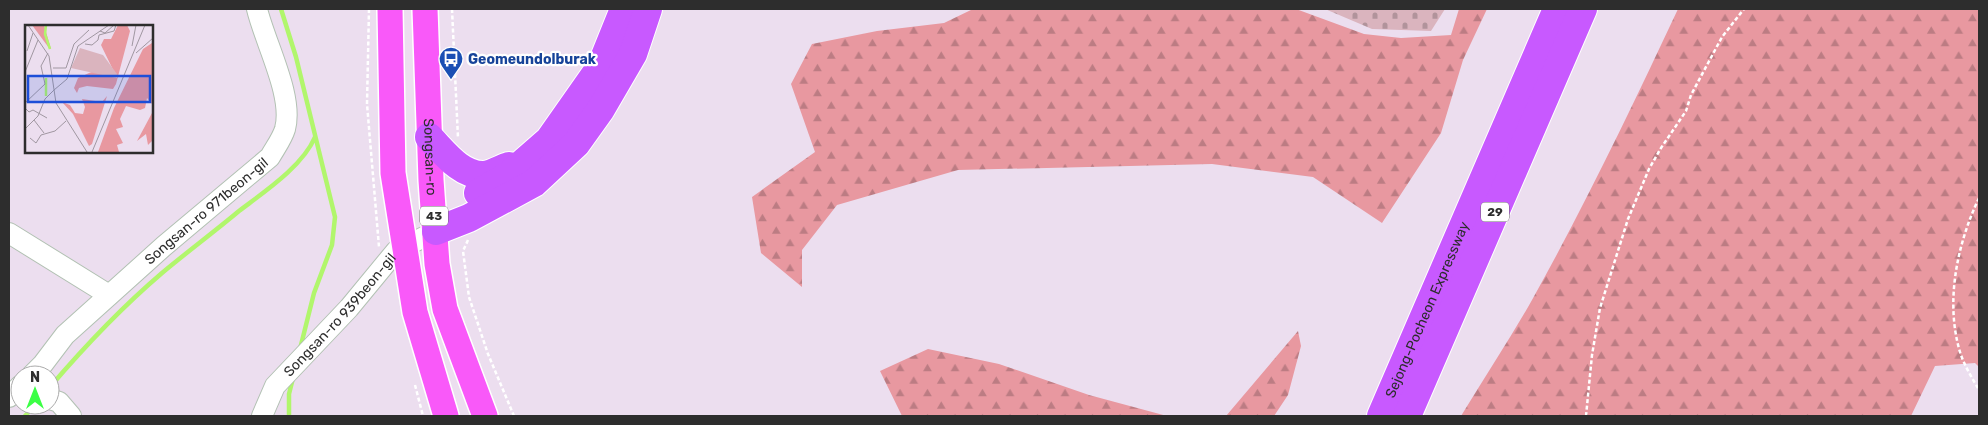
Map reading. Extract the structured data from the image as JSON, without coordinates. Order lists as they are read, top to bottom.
{
  "streets": {
    "highway": ["29", "Sejong-Pocheon Expressway"],
    "main road": ["Songsan-ro", "43"],
    "street": ["Songsan-ro 971beon-gil", "Songsan-ro 939beon-gil"]
  },
  "crossings": [
    ["Songsan-ro", "Songsan-ro 939beon-gil"],
    ["43", "Songsan-ro 939beon-gil"]
  ],
  "places": {
    "bus stop": ["Geomeundolburak"]
  },
  "north": "top"
}
